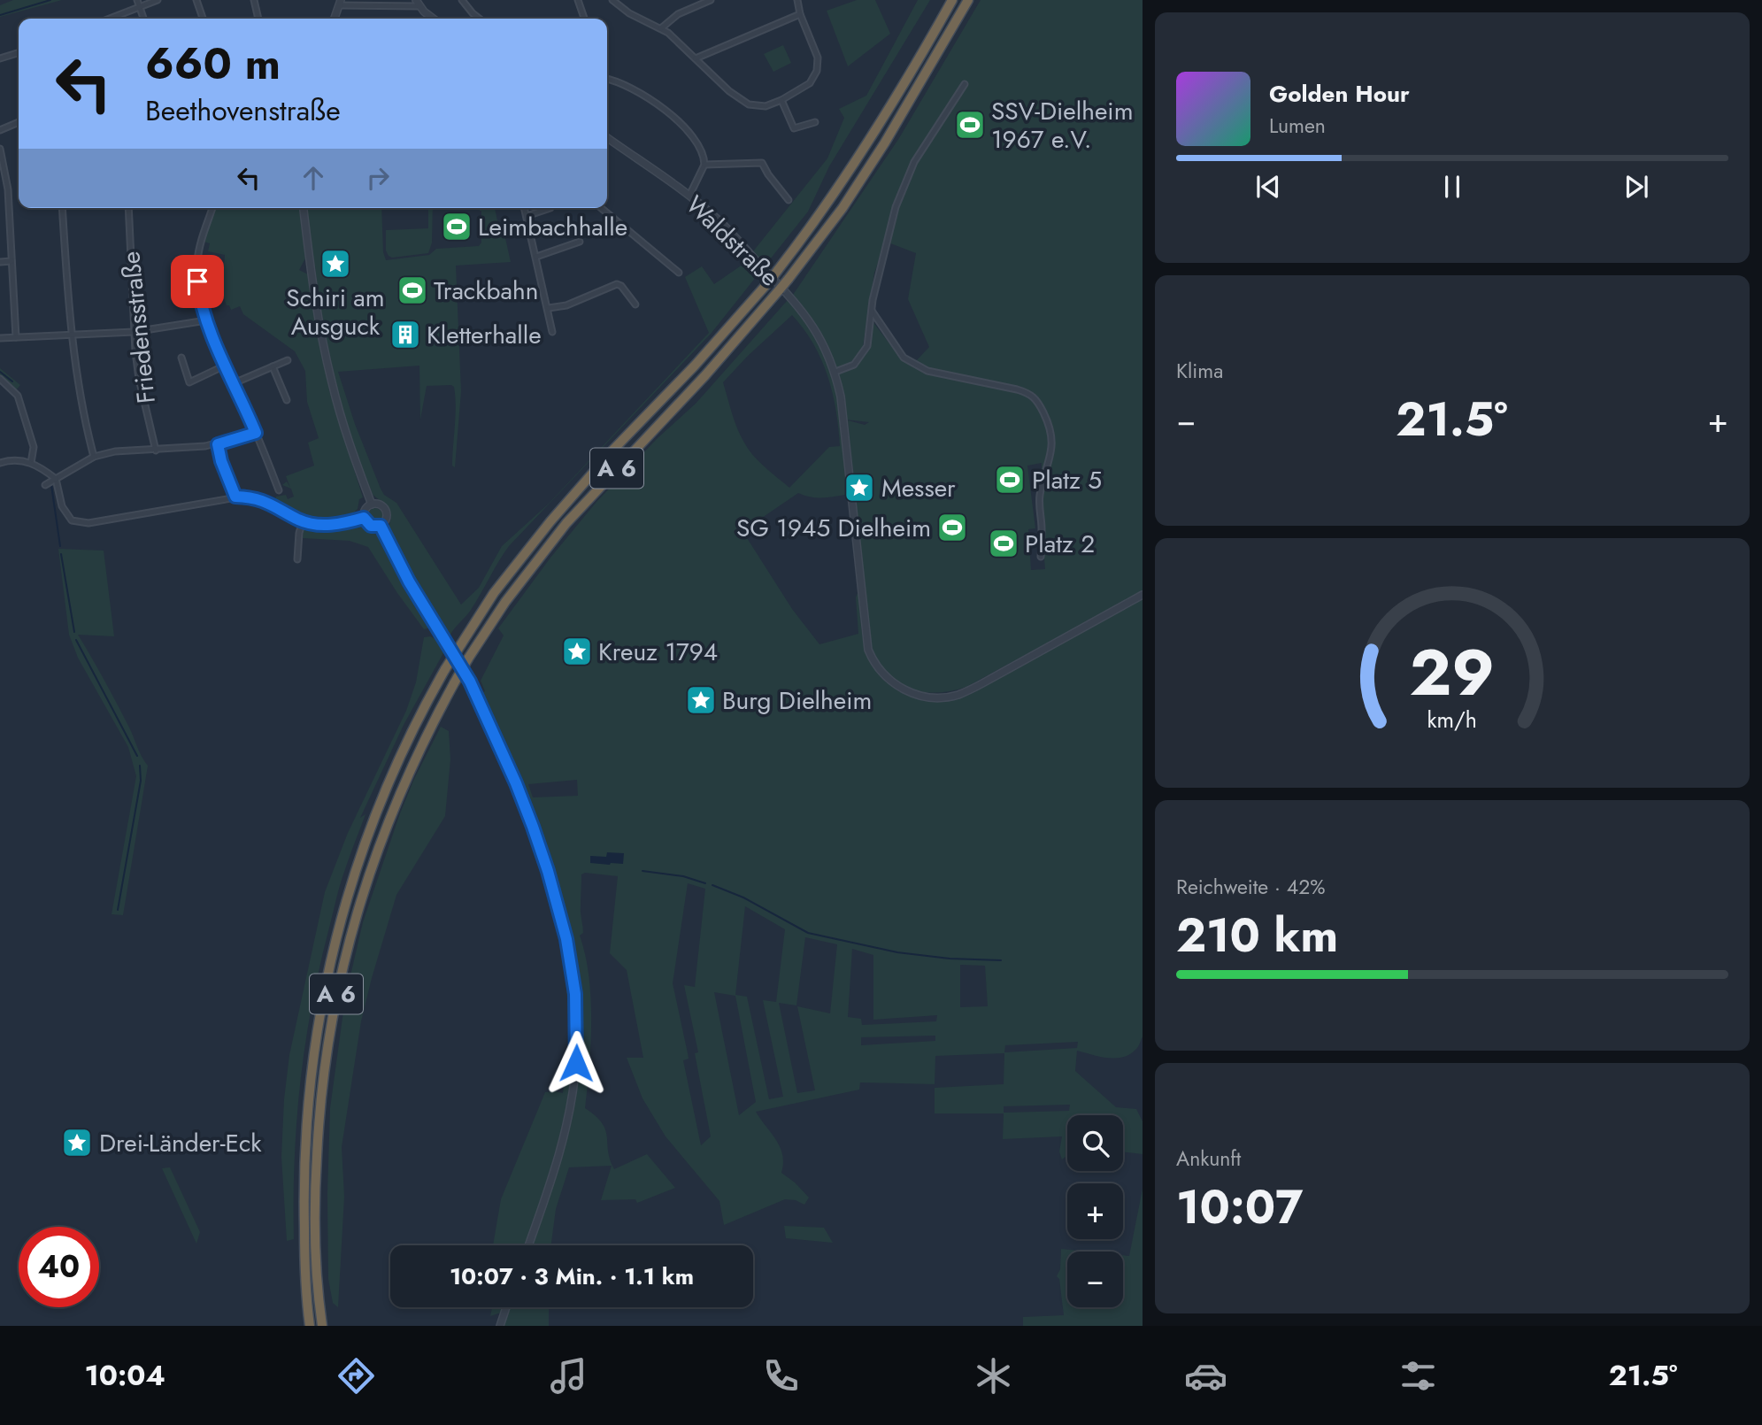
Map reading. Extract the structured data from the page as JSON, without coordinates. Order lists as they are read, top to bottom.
{
  "streets": {
    "highway": ["A 6"],
    "street": ["Waldstraße", "Friedensstraße"]
  },
  "places": {
    "sports": [
      "SSV-Dielheim 1967 e.V.",
      "Leimbachhalle",
      "Trackbahn",
      "Platz 5",
      "SG 1945 Dielheim",
      "Platz 2"
    ],
    "place": [
      "Schiri am Ausguck",
      "Messer",
      "Kreuz 1794",
      "Burg Dielheim",
      "Drei-Länder-Eck"
    ],
    "building": ["Kletterhalle"]
  },
  "page": {
    "turn": ["660 m", "Beethovenstraße"],
    "song": ["Golden Hour", "Lumen"],
    "tile": [
      "Klima",
      ["Reichweite · 42%", "210 km"],
      ["Ankunft", "10:07"]
    ],
    "heat": ["−", "21.5°", "+"],
    "map_buttons": ["+", "−"],
    "limit": "40",
    "trip": "10:07 · 3 Min. · 1.1 km",
    "tabs": ["10:04", "21.5°"],
    "gauge": ["29", "km/h"]
  }
}
